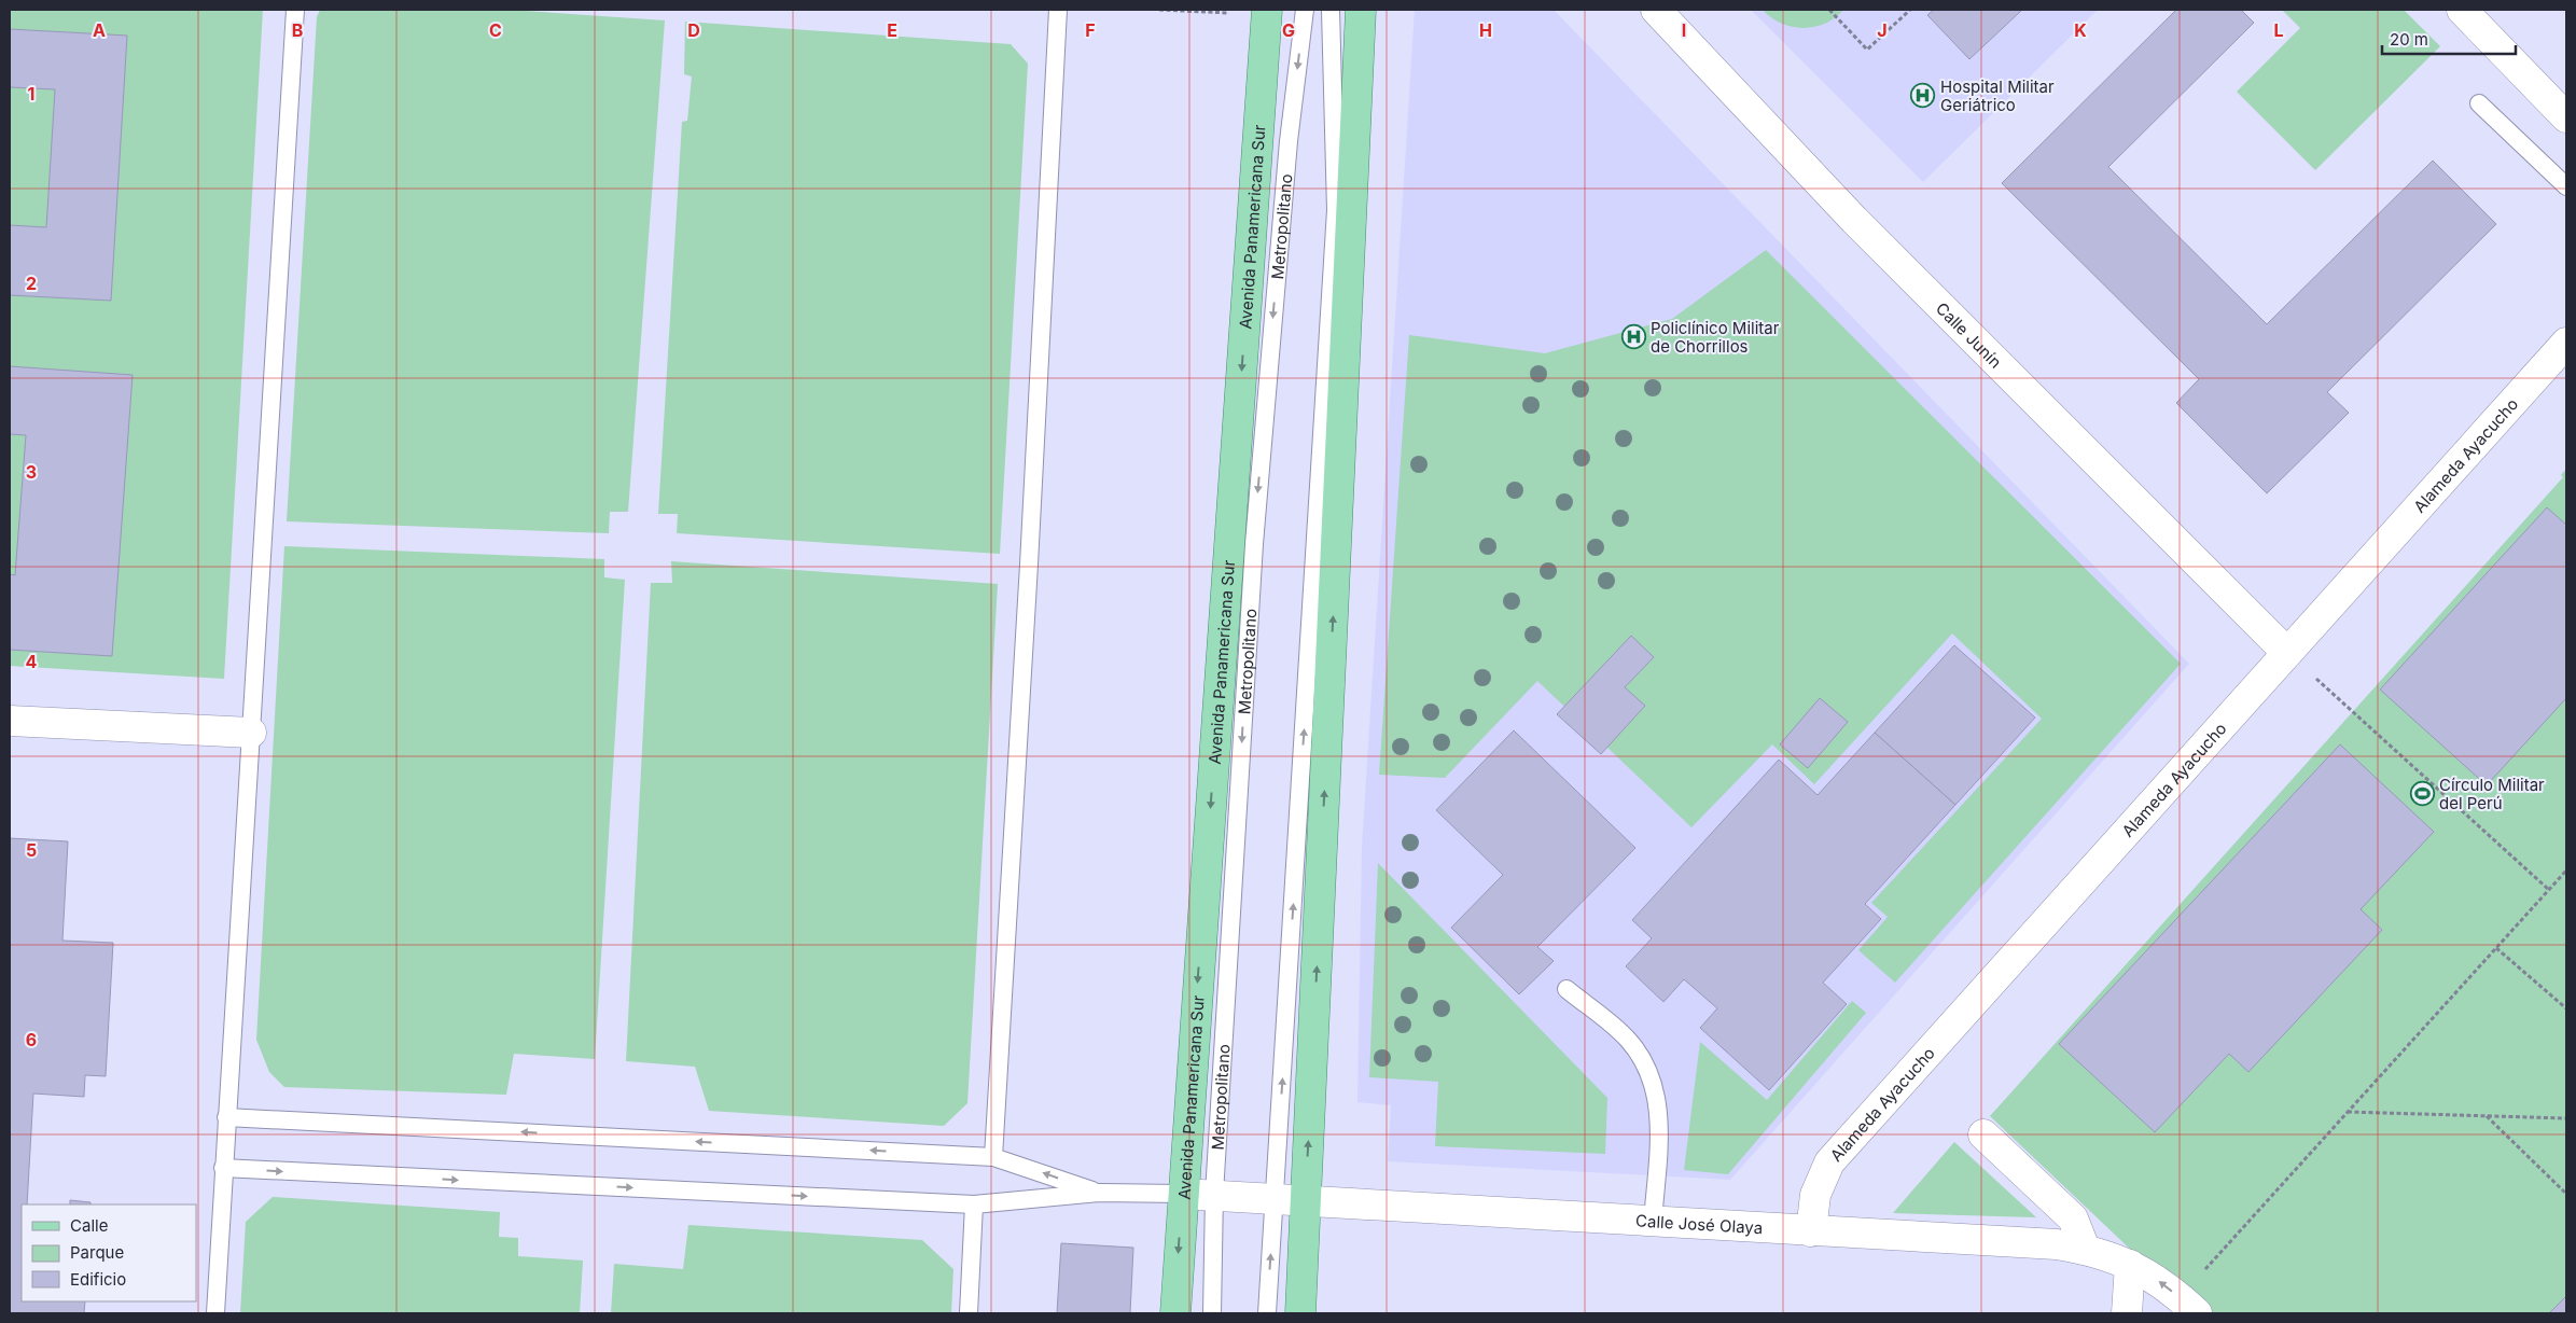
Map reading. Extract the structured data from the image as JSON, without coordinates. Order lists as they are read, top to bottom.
{
  "streets": {
    "main road": ["Avenida Panamericana Sur"],
    "street": ["Calle Junín", "Alameda Ayacucho", "Calle José Olaya"],
    "lane": ["Metropolitano"]
  },
  "crossings": [
    ["Metropolitano", "Calle José Olaya"],
    ["Avenida Panamericana Sur", "Calle José Olaya"],
    ["Calle Junín", "Alameda Ayacucho"],
    ["Alameda Ayacucho", "Calle José Olaya"]
  ],
  "places": {
    "hospital": ["Hospital Militar Geriátrico", "Policlínico Militar de Chorrillos"],
    "sports": ["Círculo Militar del Perú"]
  },
  "legend": ["Calle", "Parque", "Edificio"],
  "scale_bar": "20 m",
  "grid": {
    "columns": [
      "A",
      "B",
      "C",
      "D",
      "E",
      "F",
      "G",
      "H",
      "I",
      "J",
      "K",
      "L"
    ],
    "rows": [
      "1",
      "2",
      "3",
      "4",
      "5",
      "6"
    ]
  }
}
